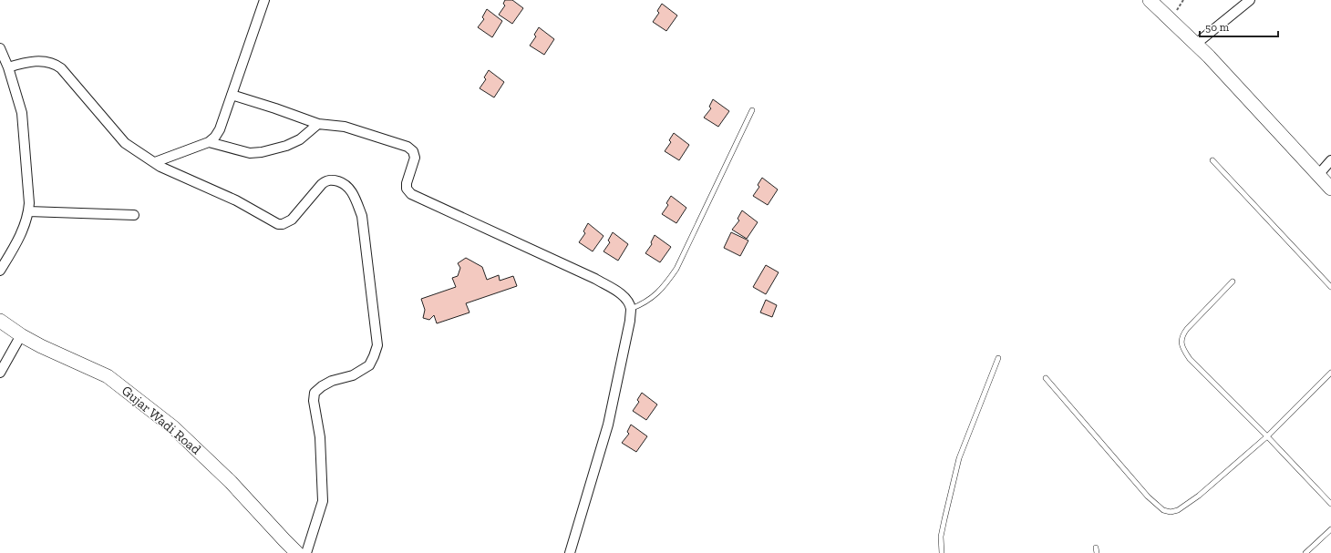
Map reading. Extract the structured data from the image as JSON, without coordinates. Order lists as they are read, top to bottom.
{
  "streets": {
    "street": ["Gujar Wadi Road"]
  },
  "scale_bar": "50 m"
}
